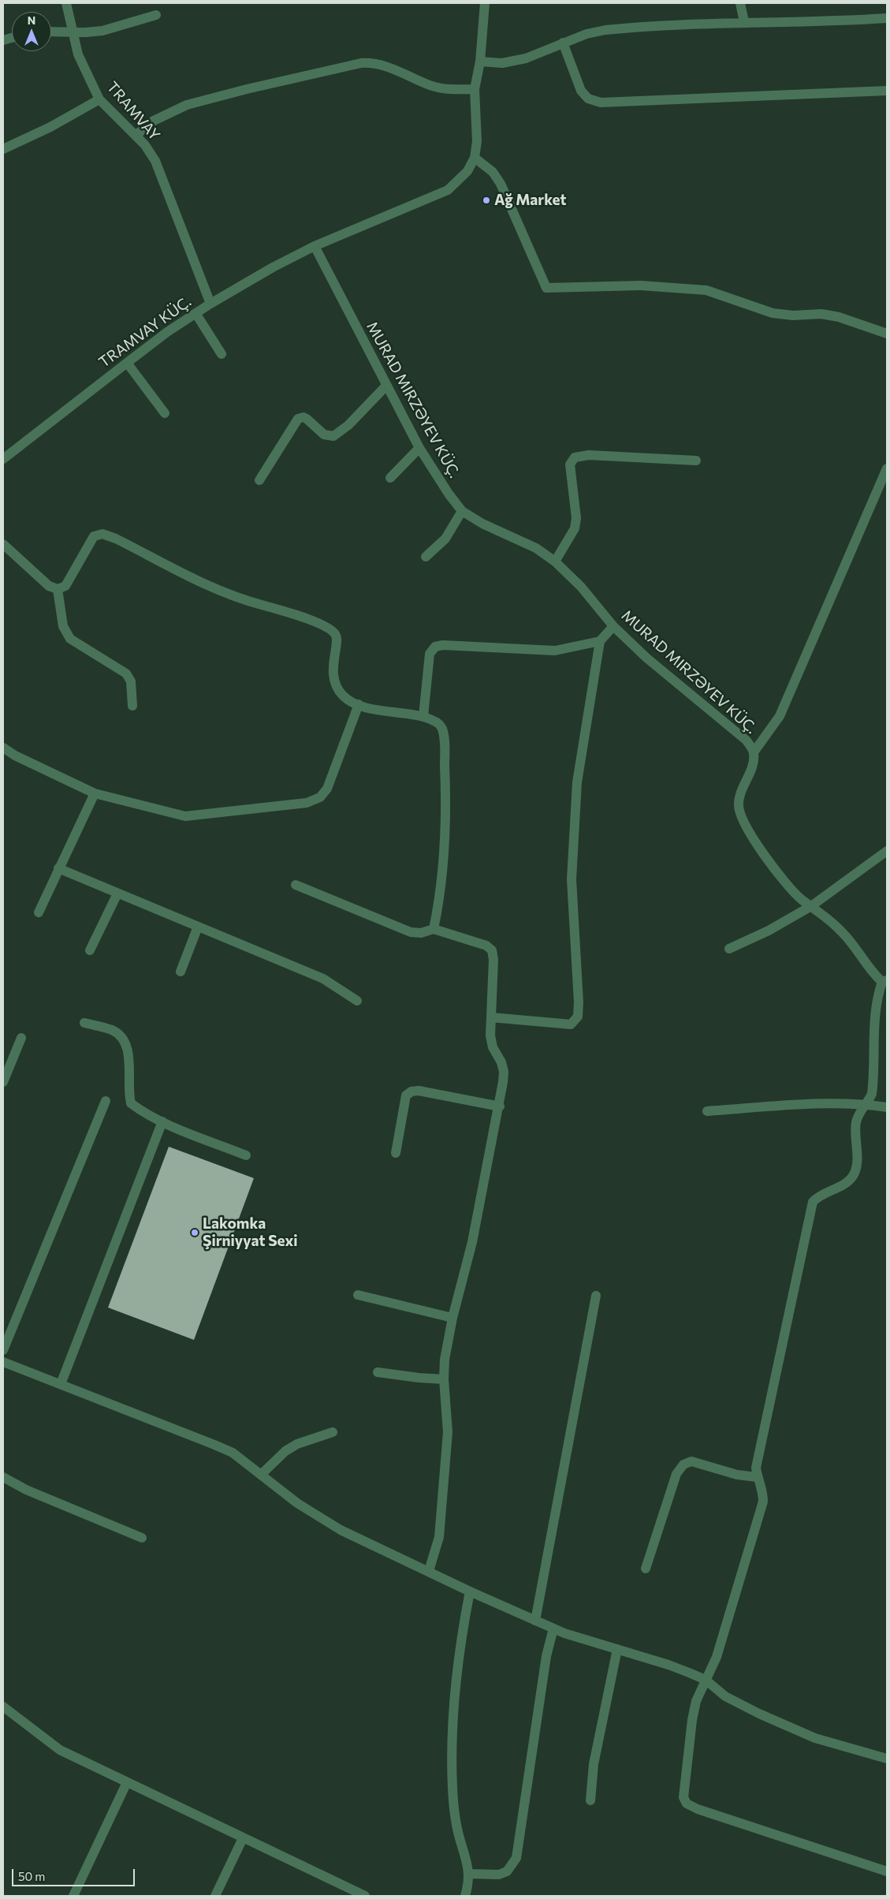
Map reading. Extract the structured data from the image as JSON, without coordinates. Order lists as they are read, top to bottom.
{
  "streets": {
    "street": ["TRAMVAY", "TRAMVAY KÜÇ.", "MURAD MIRZƏYEV KÜÇ."]
  },
  "crossings": [
    ["TRAMVAY", "TRAMVAY KÜÇ."],
    ["TRAMVAY KÜÇ.", "MURAD MIRZƏYEV KÜÇ."]
  ],
  "places": ["Ağ Market", "Lakomka Şirniyyat Sexi"],
  "scale_bar": "50 m",
  "north": "top"
}
